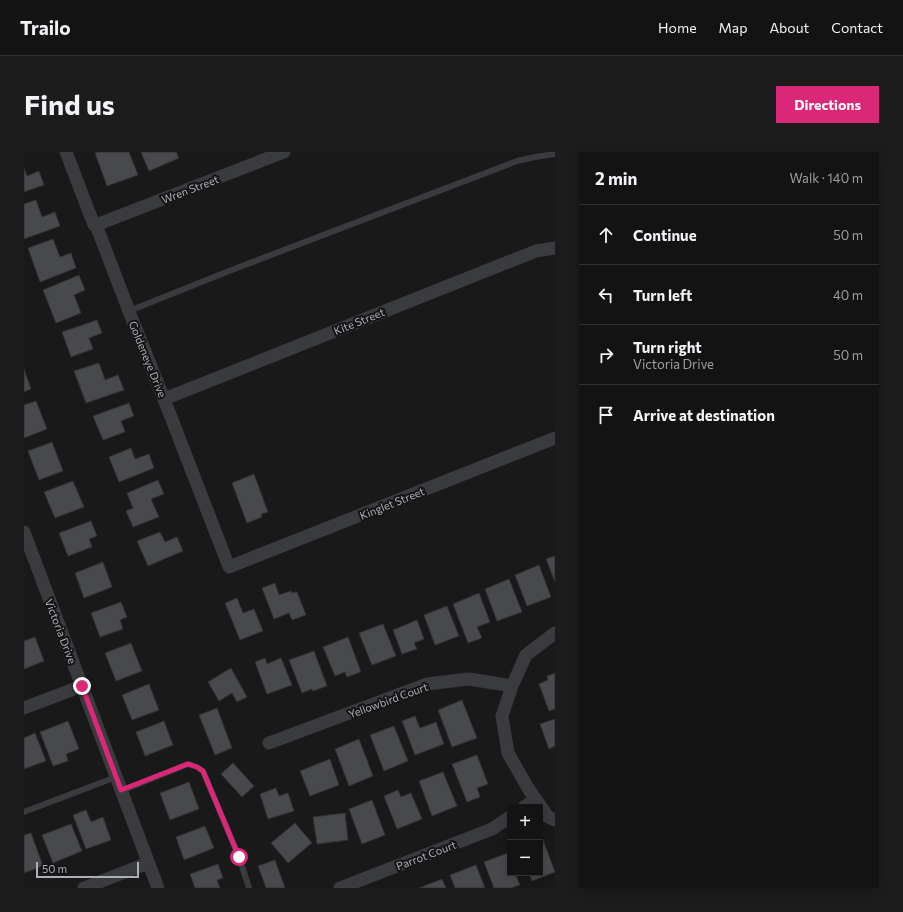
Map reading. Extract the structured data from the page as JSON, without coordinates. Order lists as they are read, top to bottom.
{
  "streets": {
    "street": [
      "Wren Street",
      "Kite Street",
      "Goldeneye Drive",
      "Kinglet Street",
      "Victoria Drive",
      "Yellowbird Court",
      "Parrot Court"
    ]
  },
  "crossings": [
    ["Wren Street", "Goldeneye Drive"],
    ["Kite Street", "Goldeneye Drive"],
    ["Goldeneye Drive", "Kinglet Street"]
  ],
  "scale_bar": "50 m",
  "page": {
    "header": "Trailo",
    "nav": [
      "Home",
      "Map",
      "About",
      "Contact"
    ],
    "buttons": "Directions",
    "title": "Find us",
    "heading": ["2 min", "Walk · 140 m"],
    "list": [
      ["Continue", "50 m"],
      ["Turn left", "40 m"],
      ["Turn right", "Victoria Drive", "50 m"],
      "Arrive at destination"
    ],
    "map_buttons": ["+", "−"],
    "scale": "50 m"
  }
}
